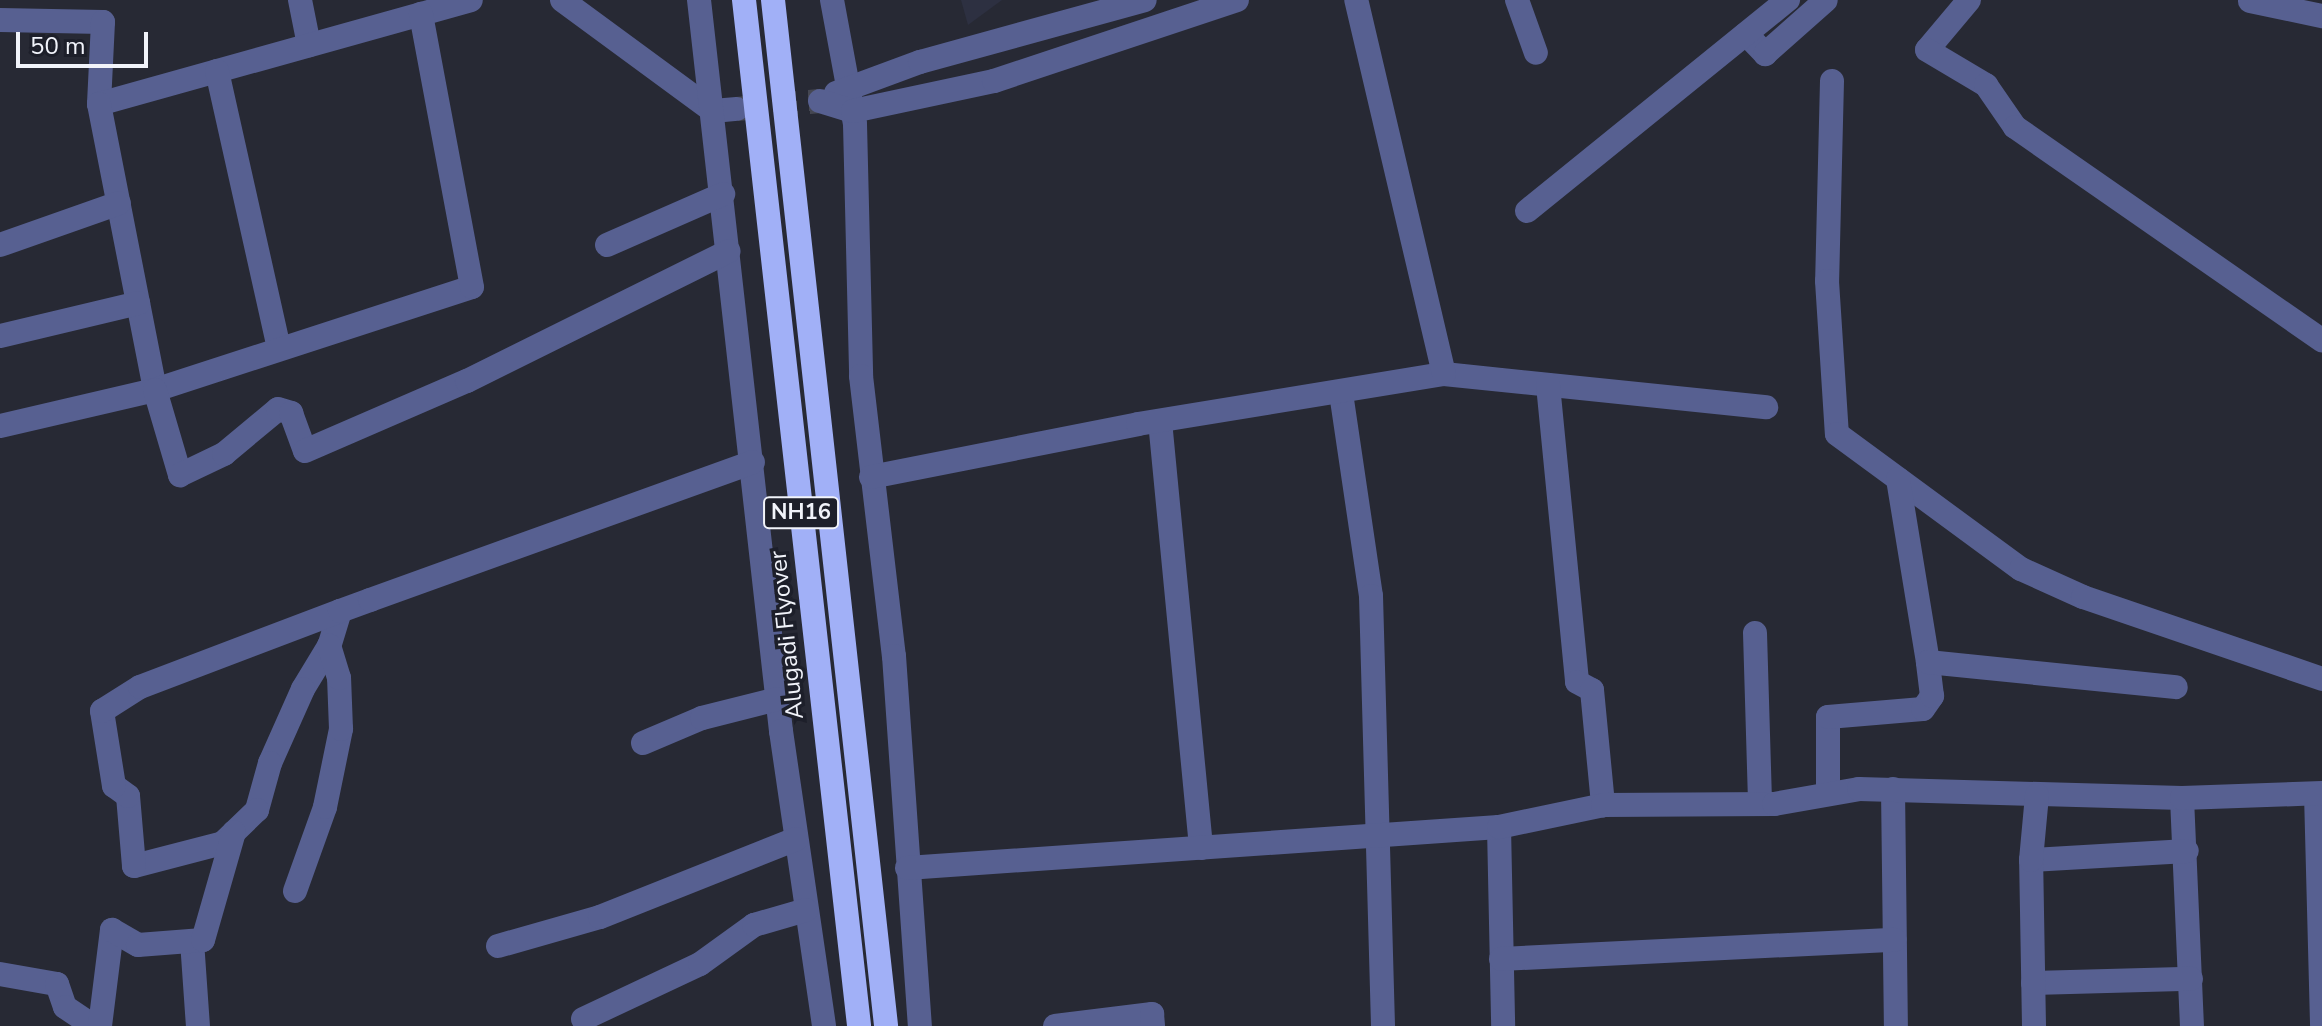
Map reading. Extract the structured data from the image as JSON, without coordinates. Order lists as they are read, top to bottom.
{
  "streets": {
    "highway": ["NH16", "Alugadi Flyover"]
  },
  "scale_bar": "50 m"
}
